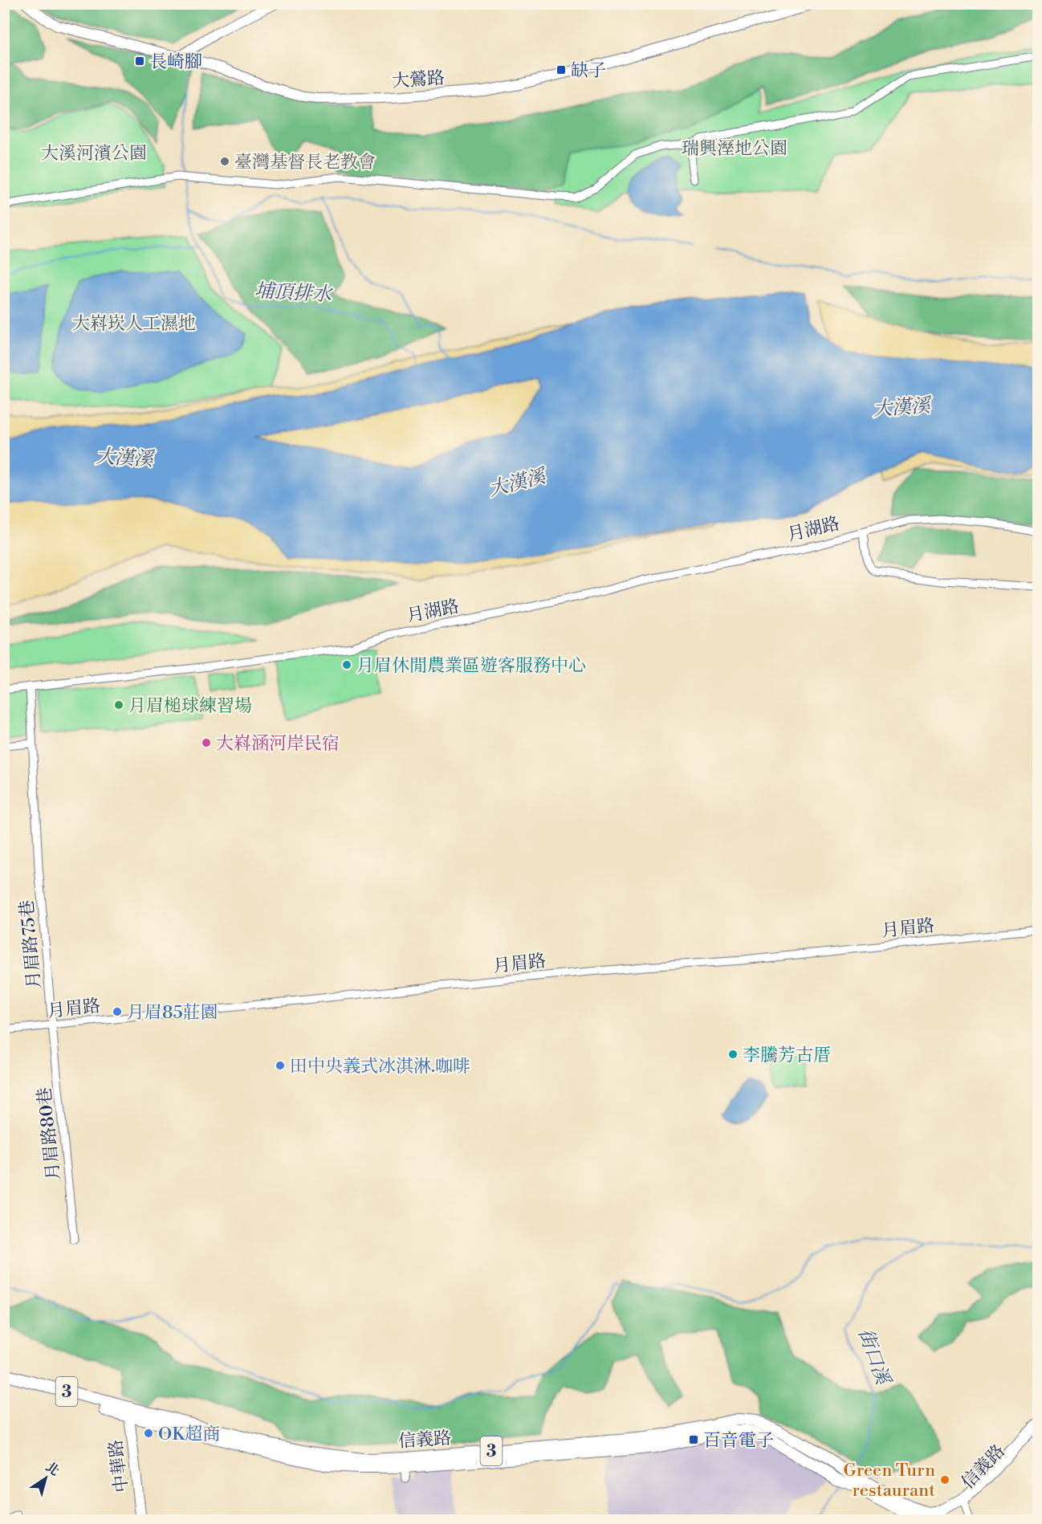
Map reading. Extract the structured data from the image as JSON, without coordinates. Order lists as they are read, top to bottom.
{
  "streets": {
    "main road": ["3", "信義路"],
    "street": [
      "大鶯路",
      "月湖路",
      "月眉路",
      "月眉路75巷",
      "月眉路80巷",
      "中華路"
    ]
  },
  "crossings": [
    ["月湖路", "月眉路75巷"],
    ["月眉路", "月眉路75巷"],
    ["月眉路", "月眉路80巷"],
    ["月眉路75巷", "月眉路80巷"],
    ["信義路", "中華路"]
  ],
  "water": ["埔頂排水", "大漢溪", "街口溪"],
  "parks": ["瑞興溼地公園", "大溪河濱公園", "大嵙崁人工濕地"],
  "places": {
    "transit": ["長崎腳", "缺子", "百音電子"],
    "other": [
      "臺灣基督長老教會",
      "月眉休閒農業區遊客服務中心",
      "月眉槌球練習場",
      "大嵙涵河岸民宿",
      "月眉85莊園",
      "李騰芳古厝",
      "田中央義式冰淇淋.咖啡",
      "OK超商",
      "Green Turn restaurant"
    ]
  },
  "north": "top right"
}
